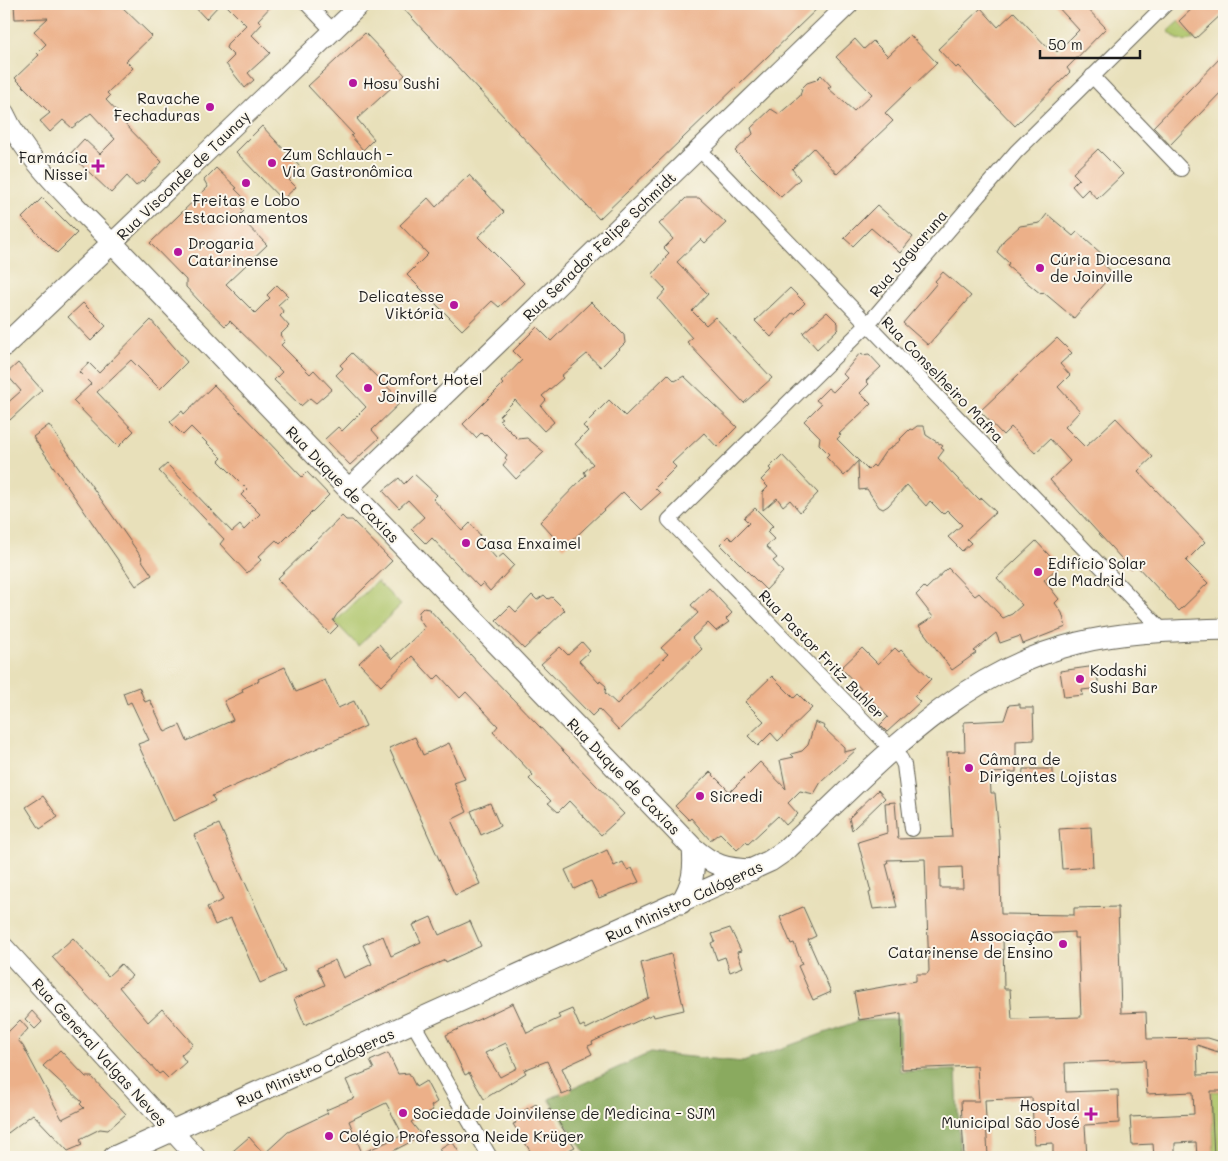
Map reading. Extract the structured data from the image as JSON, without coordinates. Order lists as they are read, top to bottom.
{
  "streets": {
    "main road": [
      "Rua Visconde de Taunay",
      "Rua Senador Felipe Schmidt",
      "Rua Duque de Caxias",
      "Rua Ministro Calógeras",
      "Rua General Valgas Neves"
    ],
    "street": ["Rua Jaguaruna", "Rua Conselheiro Mafra", "Rua Pastor Fritz Buhler"]
  },
  "crossings": [
    ["Rua Visconde de Taunay", "Rua Duque de Caxias"],
    ["Rua Senador Felipe Schmidt", "Rua Conselheiro Mafra"],
    ["Rua Senador Felipe Schmidt", "Rua Duque de Caxias"],
    ["Rua Jaguaruna", "Rua Conselheiro Mafra"],
    ["Rua Jaguaruna", "Rua Pastor Fritz Buhler"],
    ["Rua Conselheiro Mafra", "Rua Ministro Calógeras"],
    ["Rua Duque de Caxias", "Rua Ministro Calógeras"],
    ["Rua Pastor Fritz Buhler", "Rua Ministro Calógeras"],
    ["Rua Ministro Calógeras", "Rua General Valgas Neves"]
  ],
  "places": {
    "other": [
      "Hosu Sushi",
      "Ravache Fechaduras",
      "Zum Schlauch - Via Gastronômica",
      "Freitas e Lobo Estacionamentos",
      "Drogaria Catarinense",
      "Cúria Diocesana de Joinville",
      "Delicatesse Viktória",
      "Comfort Hotel Joinville",
      "Casa Enxaimel",
      "Edifício Solar de Madrid",
      "Kodashi Sushi Bar",
      "Câmara de Dirigentes Lojistas",
      "Sicredi",
      "Associação Catarinense de Ensino",
      "Sociedade Joinvilense de Medicina - SJM",
      "Colégio Professora Neide Krüger"
    ],
    "health": ["Farmácia Nissei", "Hospital Municipal São José"]
  },
  "scale_bar": "50 m"
}
